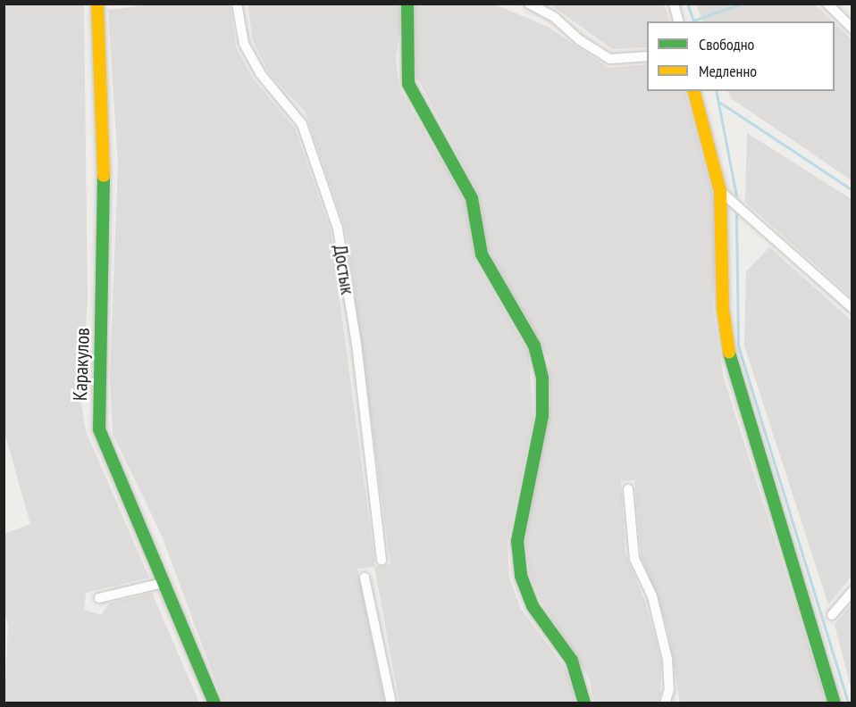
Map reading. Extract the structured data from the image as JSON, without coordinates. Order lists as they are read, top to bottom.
{
  "streets": {
    "street": ["Достык", "Каракулов"]
  },
  "legend": ["Свободно", "Медленно"]
}
